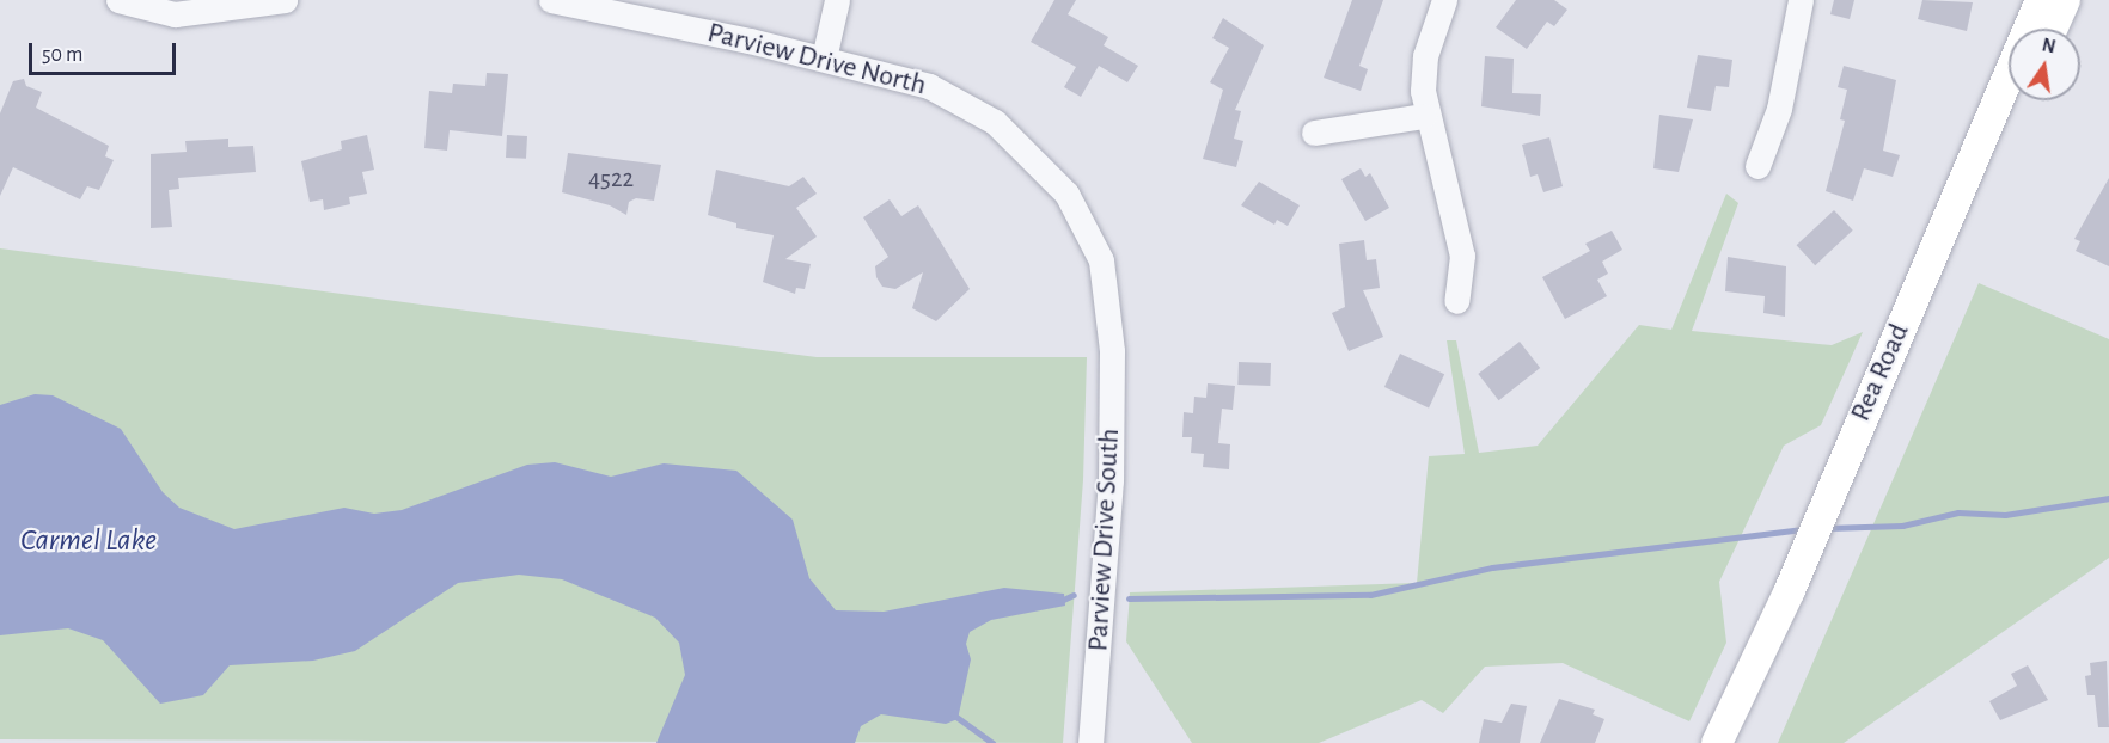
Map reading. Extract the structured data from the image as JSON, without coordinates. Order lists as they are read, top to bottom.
{
  "streets": {
    "main road": ["Rea Road"],
    "street": ["Parview Drive North", "Parview Drive South"]
  },
  "crossings": [
    ["Parview Drive North", "Parview Drive South"]
  ],
  "water": ["Carmel Lake"],
  "house_numbers": ["4522"],
  "scale_bar": "50 m",
  "north": "top"
}
